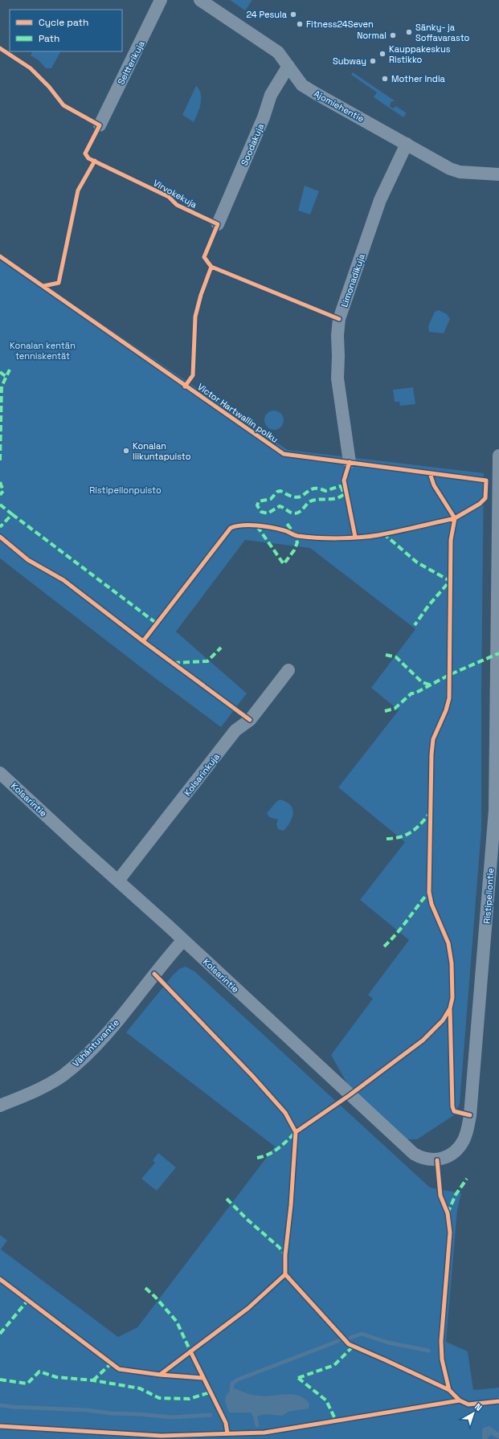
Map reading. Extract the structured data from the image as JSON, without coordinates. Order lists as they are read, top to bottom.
{
  "streets": {
    "street": [
      "Seltterikuja",
      "Ajomiehentie",
      "Soodakuja",
      "Limonadikuja",
      "Kolsarinkuja",
      "Kolsarintie",
      "Ristipellontie",
      "Vähäntuvantie"
    ],
    "cycle path": ["Virvokekuja", "Victor Hartwallin polku"]
  },
  "crossings": [
    ["Ajomiehentie", "Soodakuja"],
    ["Ajomiehentie", "Limonadikuja"],
    ["Kolsarinkuja", "Kolsarintie"],
    ["Kolsarintie", "Ristipellontie"],
    ["Kolsarintie", "Vähäntuvantie"]
  ],
  "parks": ["Konalan kentän tenniskentät", "Ristipellonpuisto"],
  "places": [
    "24 Pesula",
    "Fitness24Seven",
    "Sänky- ja Soffavarasto",
    "Normal",
    "Kauppakeskus Ristikko",
    "Subway",
    "Mother India",
    "Konalan liikuntapuisto"
  ],
  "legend": ["Cycle path", "Path"],
  "north": "top right"
}
